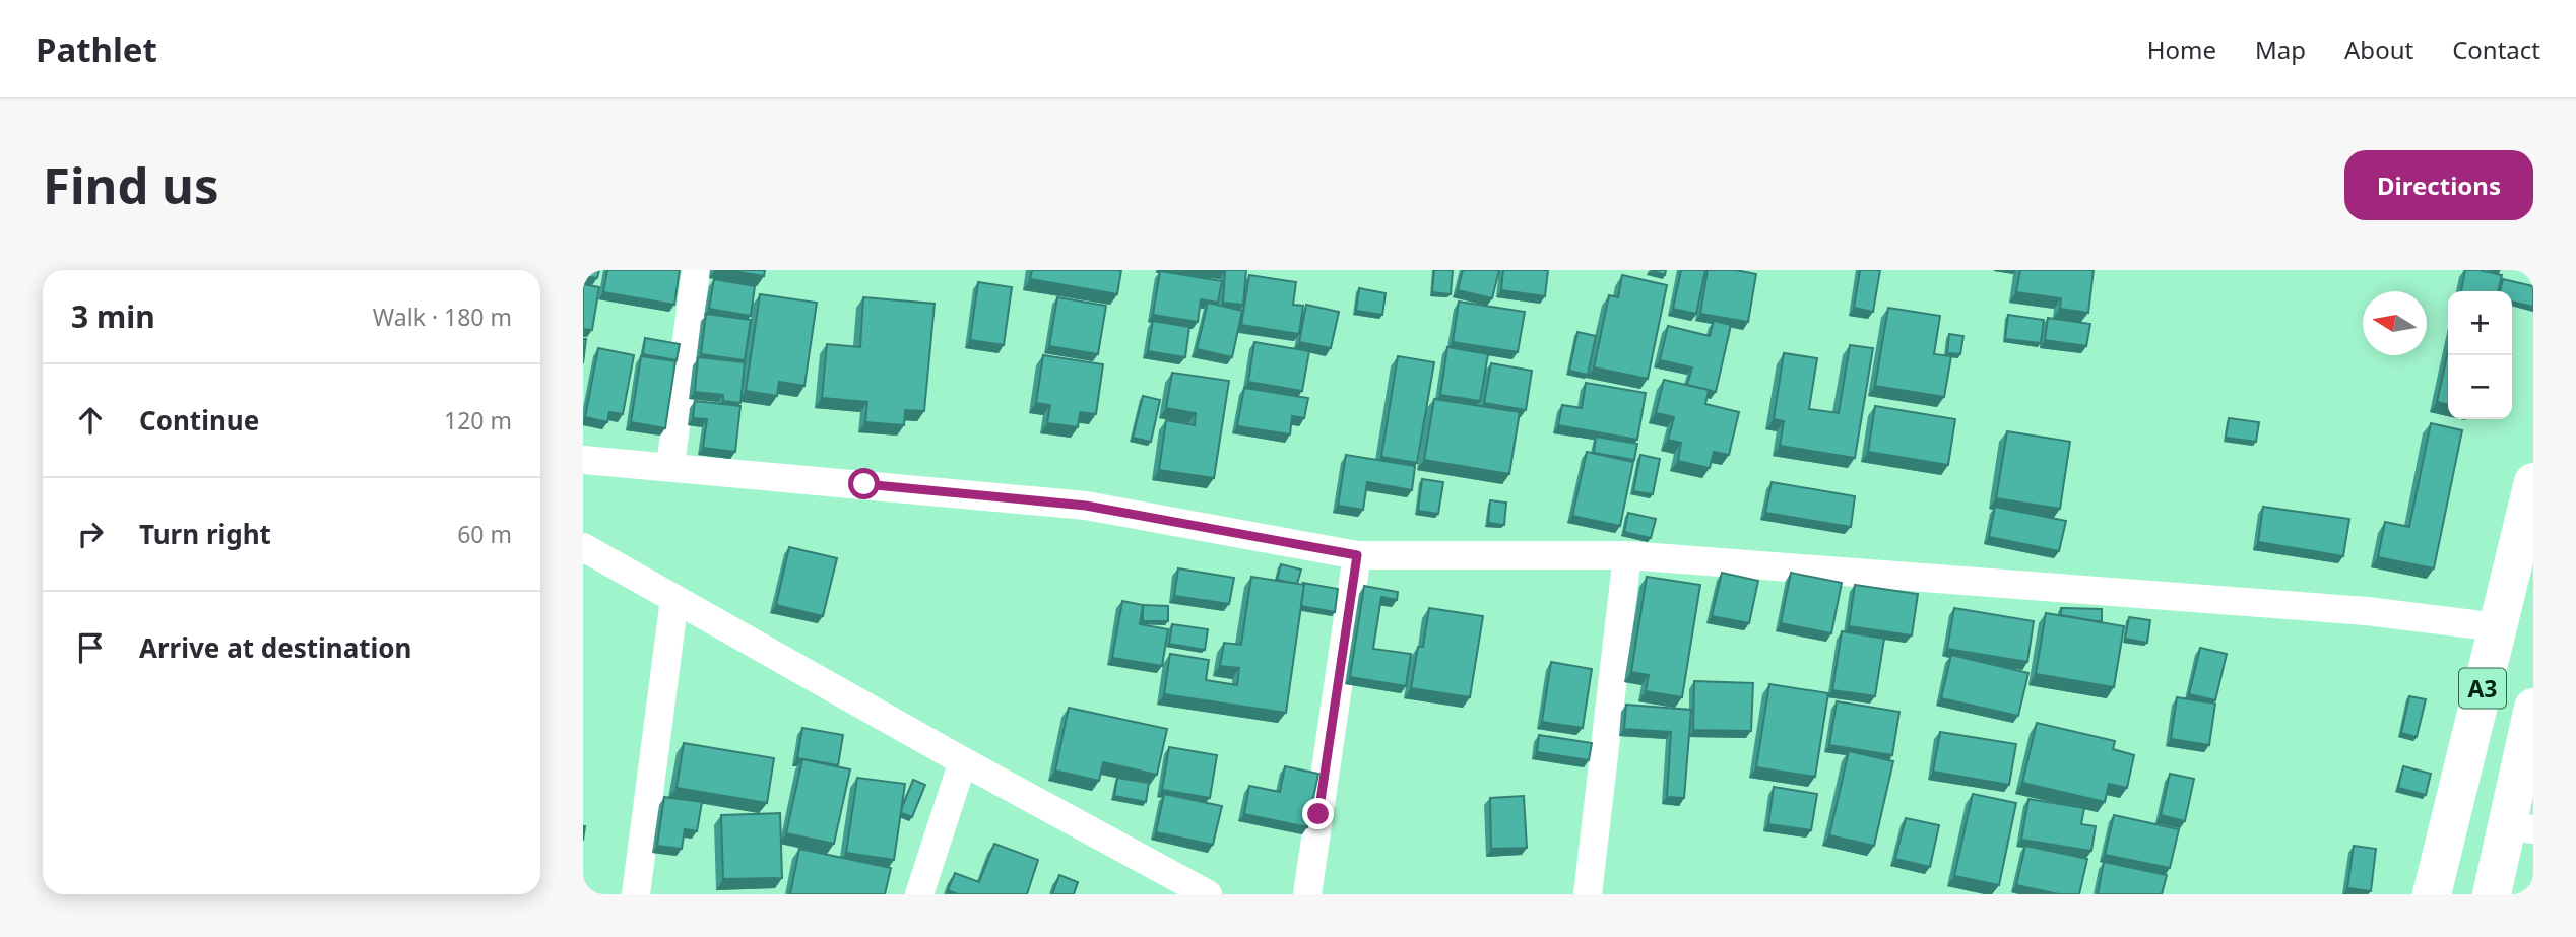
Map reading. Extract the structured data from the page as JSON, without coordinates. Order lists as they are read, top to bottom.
{
  "streets": {
    "highway": ["A3"]
  },
  "north": "left",
  "page": {
    "header": "Pathlet",
    "nav": [
      "Home",
      "Map",
      "About",
      "Contact"
    ],
    "buttons": "Directions",
    "title": "Find us",
    "heading": ["3 min", "Walk · 180 m"],
    "map_buttons": ["+", "−"],
    "list": [
      ["Continue", "120 m"],
      ["Turn right", "60 m"],
      "Arrive at destination"
    ]
  }
}
